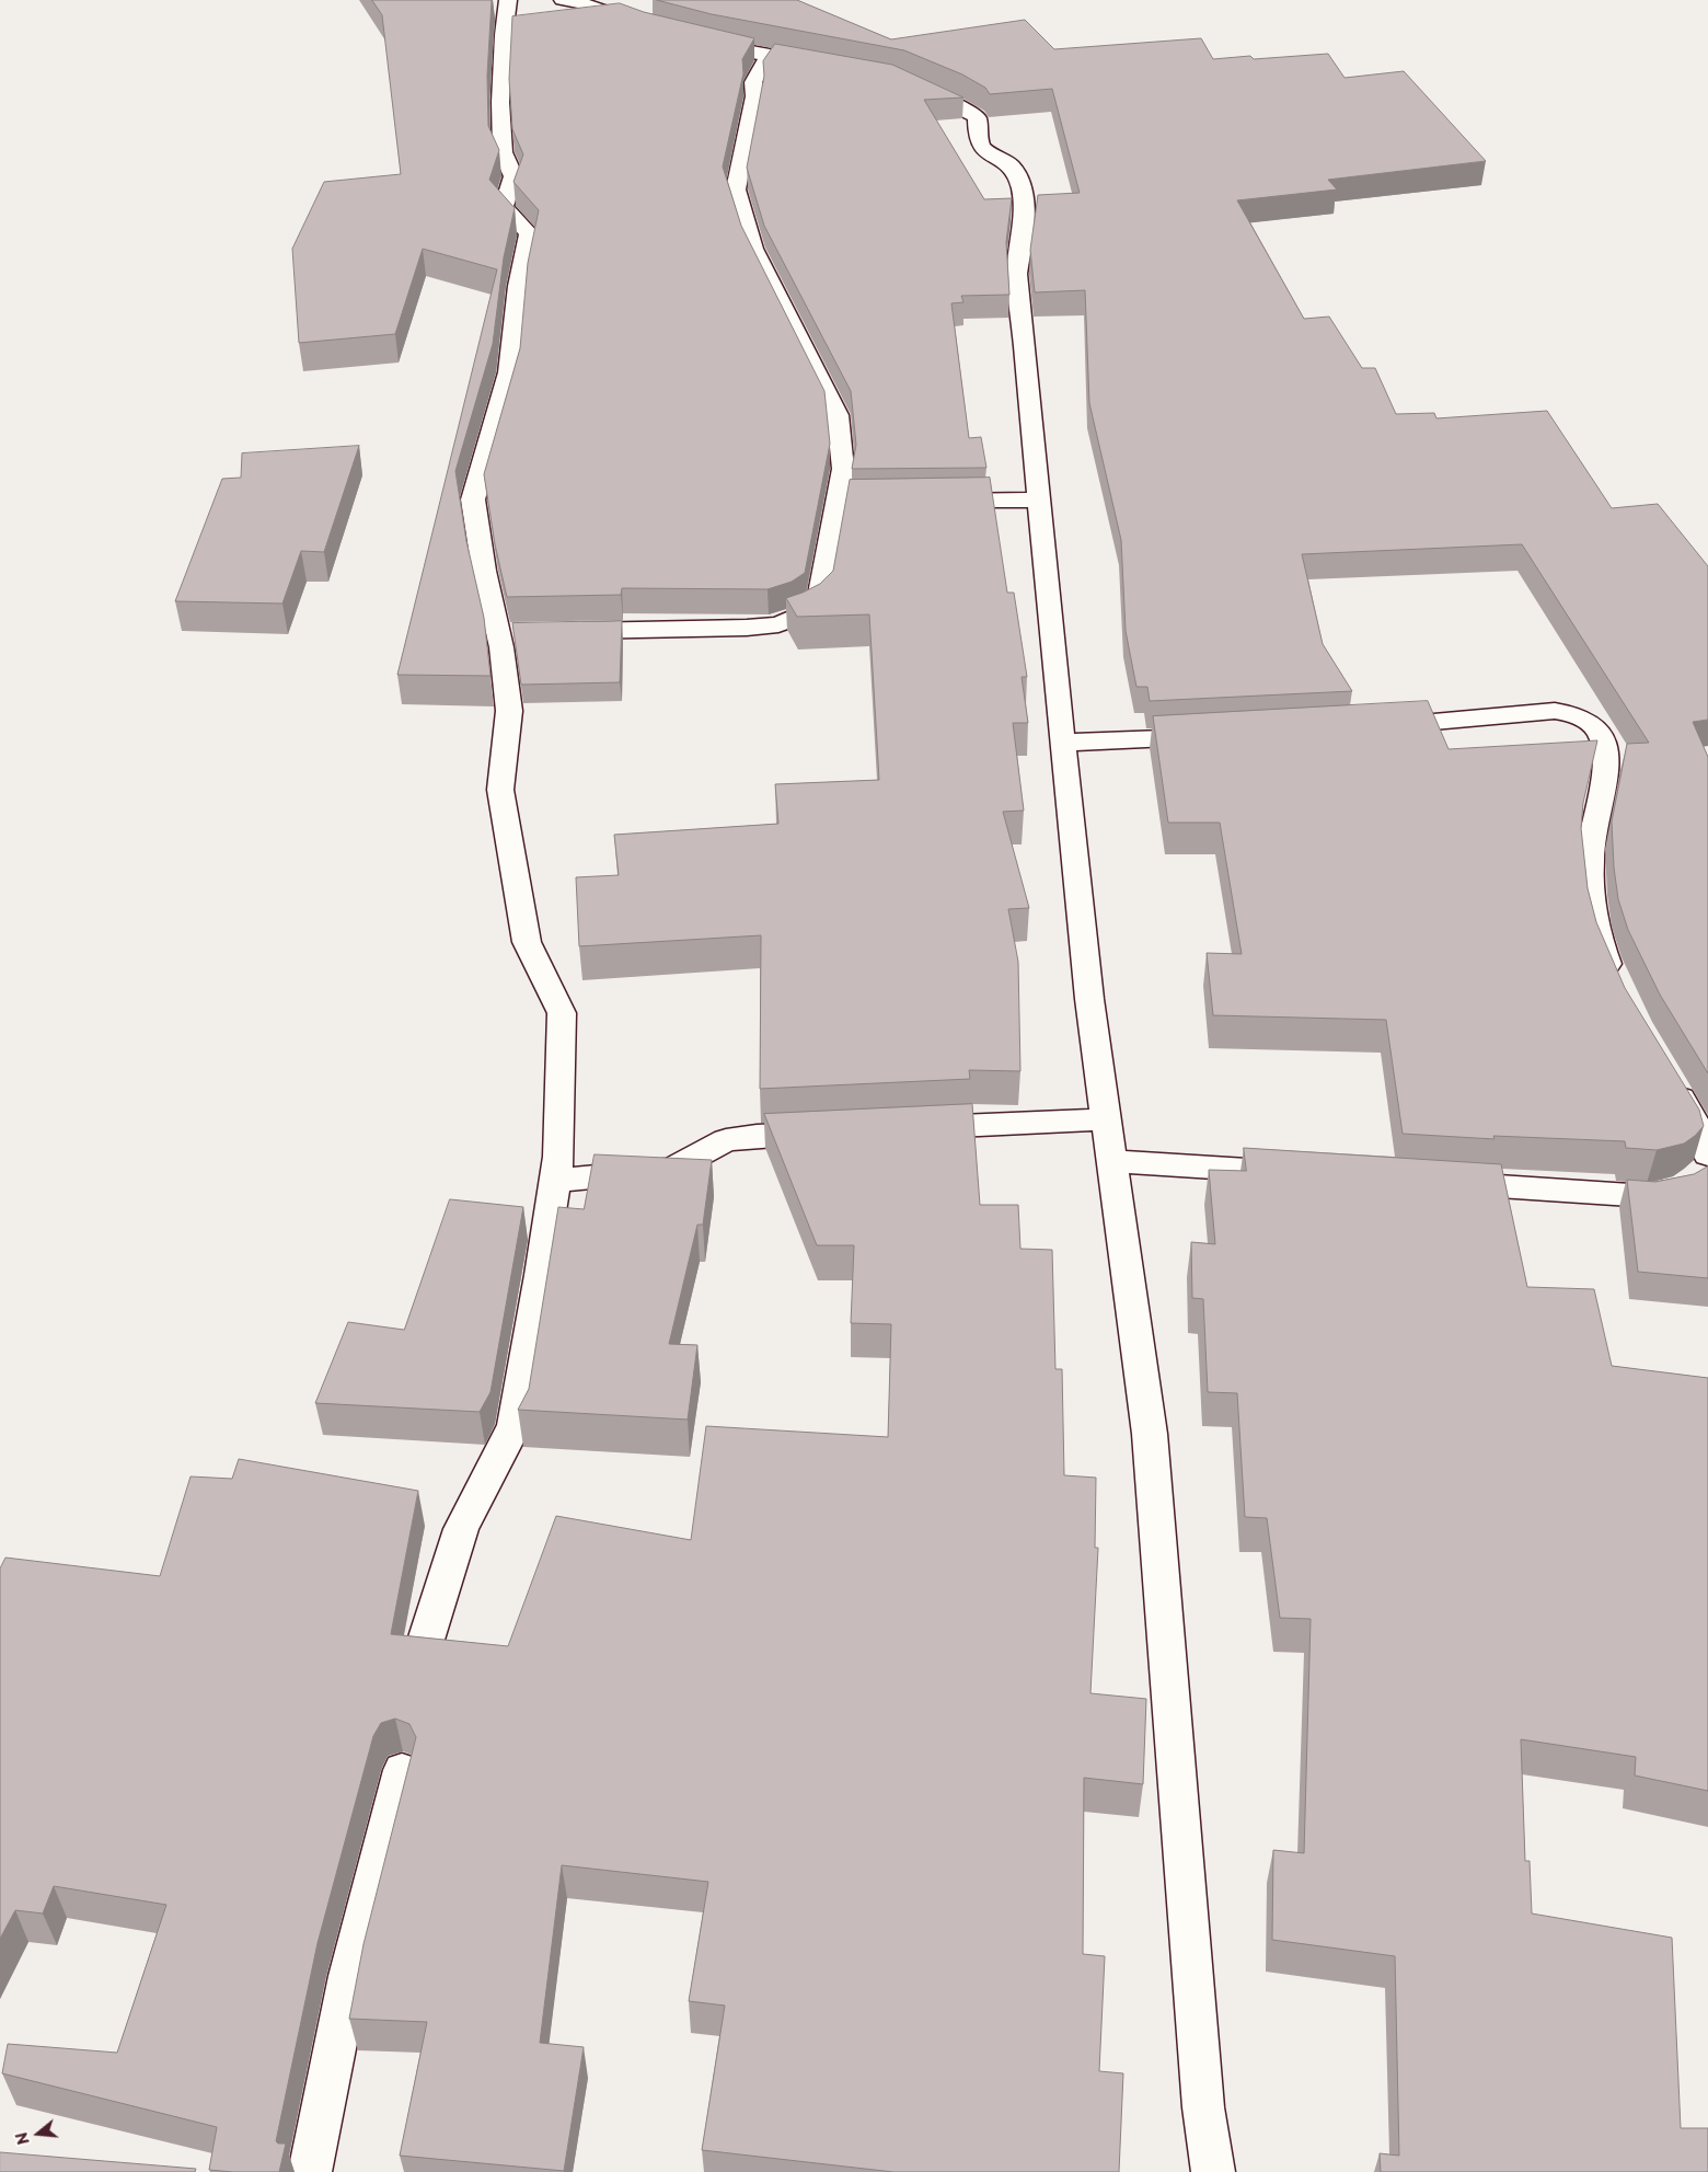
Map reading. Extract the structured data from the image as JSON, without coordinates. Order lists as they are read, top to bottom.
{
  "north": "left"
}
